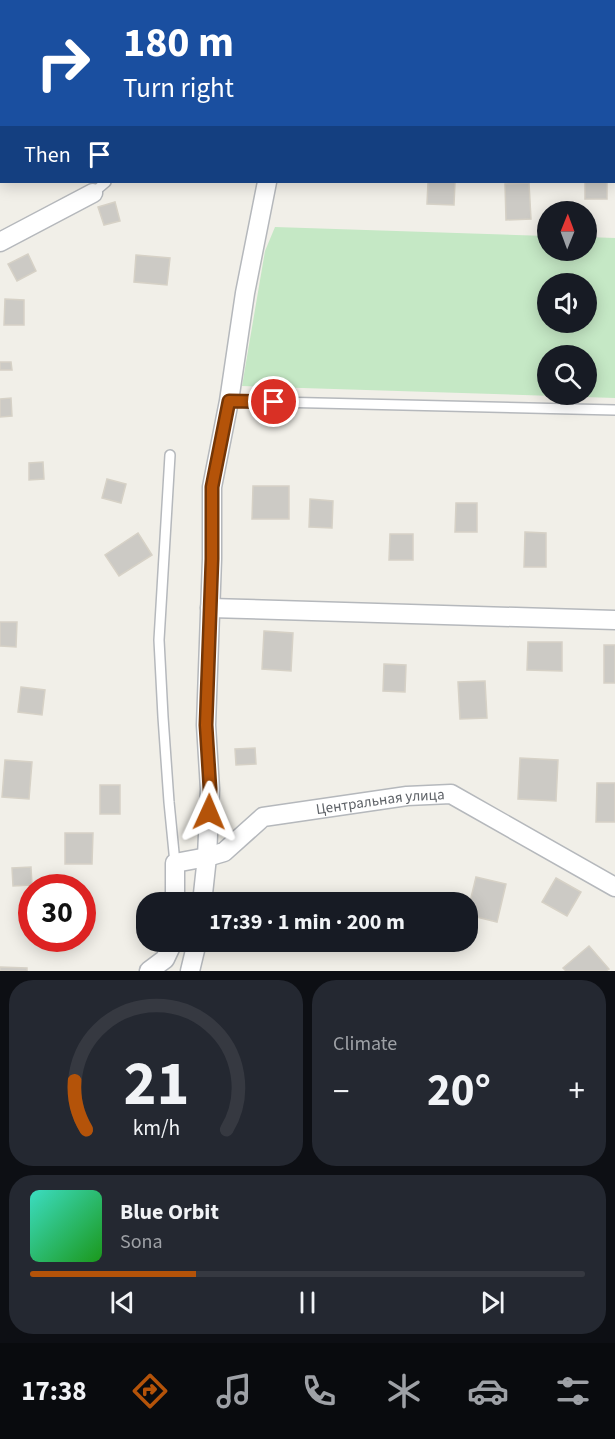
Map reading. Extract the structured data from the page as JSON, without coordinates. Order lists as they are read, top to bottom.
{
  "streets": {
    "street": ["Центральная улица"]
  },
  "north": "top",
  "page": {
    "turn": ["180 m", "Turn right"],
    "then": "Then",
    "limit": "30",
    "trip": "17:39 · 1 min · 200 m",
    "tile": "Climate",
    "heat": ["−", "20°", "+"],
    "song": ["Blue Orbit", "Sona"],
    "tabs": "17:38",
    "gauge": ["21", "km/h"]
  }
}
